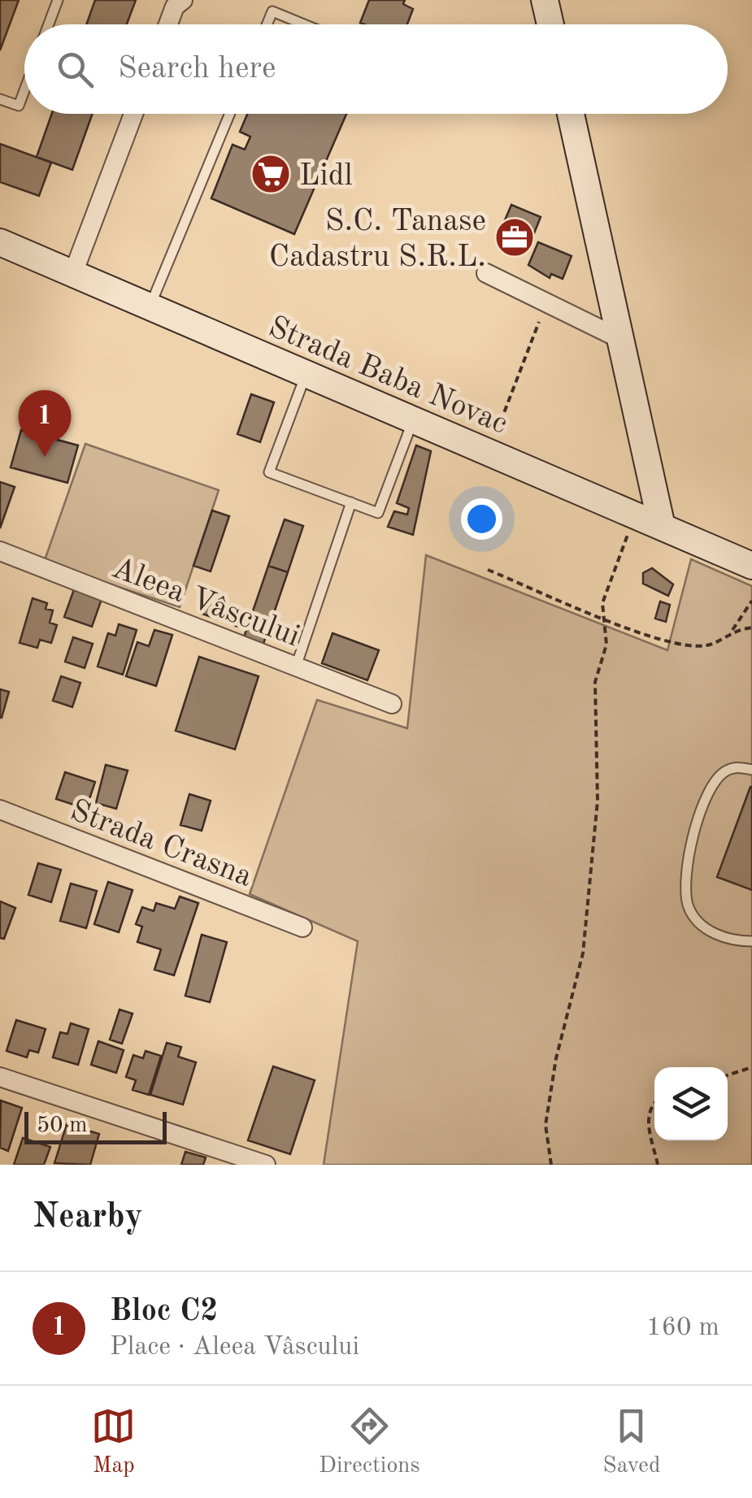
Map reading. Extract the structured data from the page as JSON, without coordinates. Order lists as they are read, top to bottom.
{
  "streets": {
    "main road": ["Strada Baba Novac"],
    "street": ["Aleea Vâscului", "Strada Crasna"]
  },
  "places": {
    "supermarket": ["Lidl"],
    "office": ["S.C. Tanase Cadastru S.R.L."]
  },
  "scale_bar": "50 m",
  "page": {
    "search": "Search here",
    "pins": "1",
    "scale": "50 m",
    "heading": "Nearby",
    "list": [
      {
        "mark": "1",
        "name": "Bloc C2",
        "note": "Place · Aleea Vâscului",
        "value": "160 m"
      }
    ],
    "nav": ["Map", "Directions", "Saved"]
  }
}
